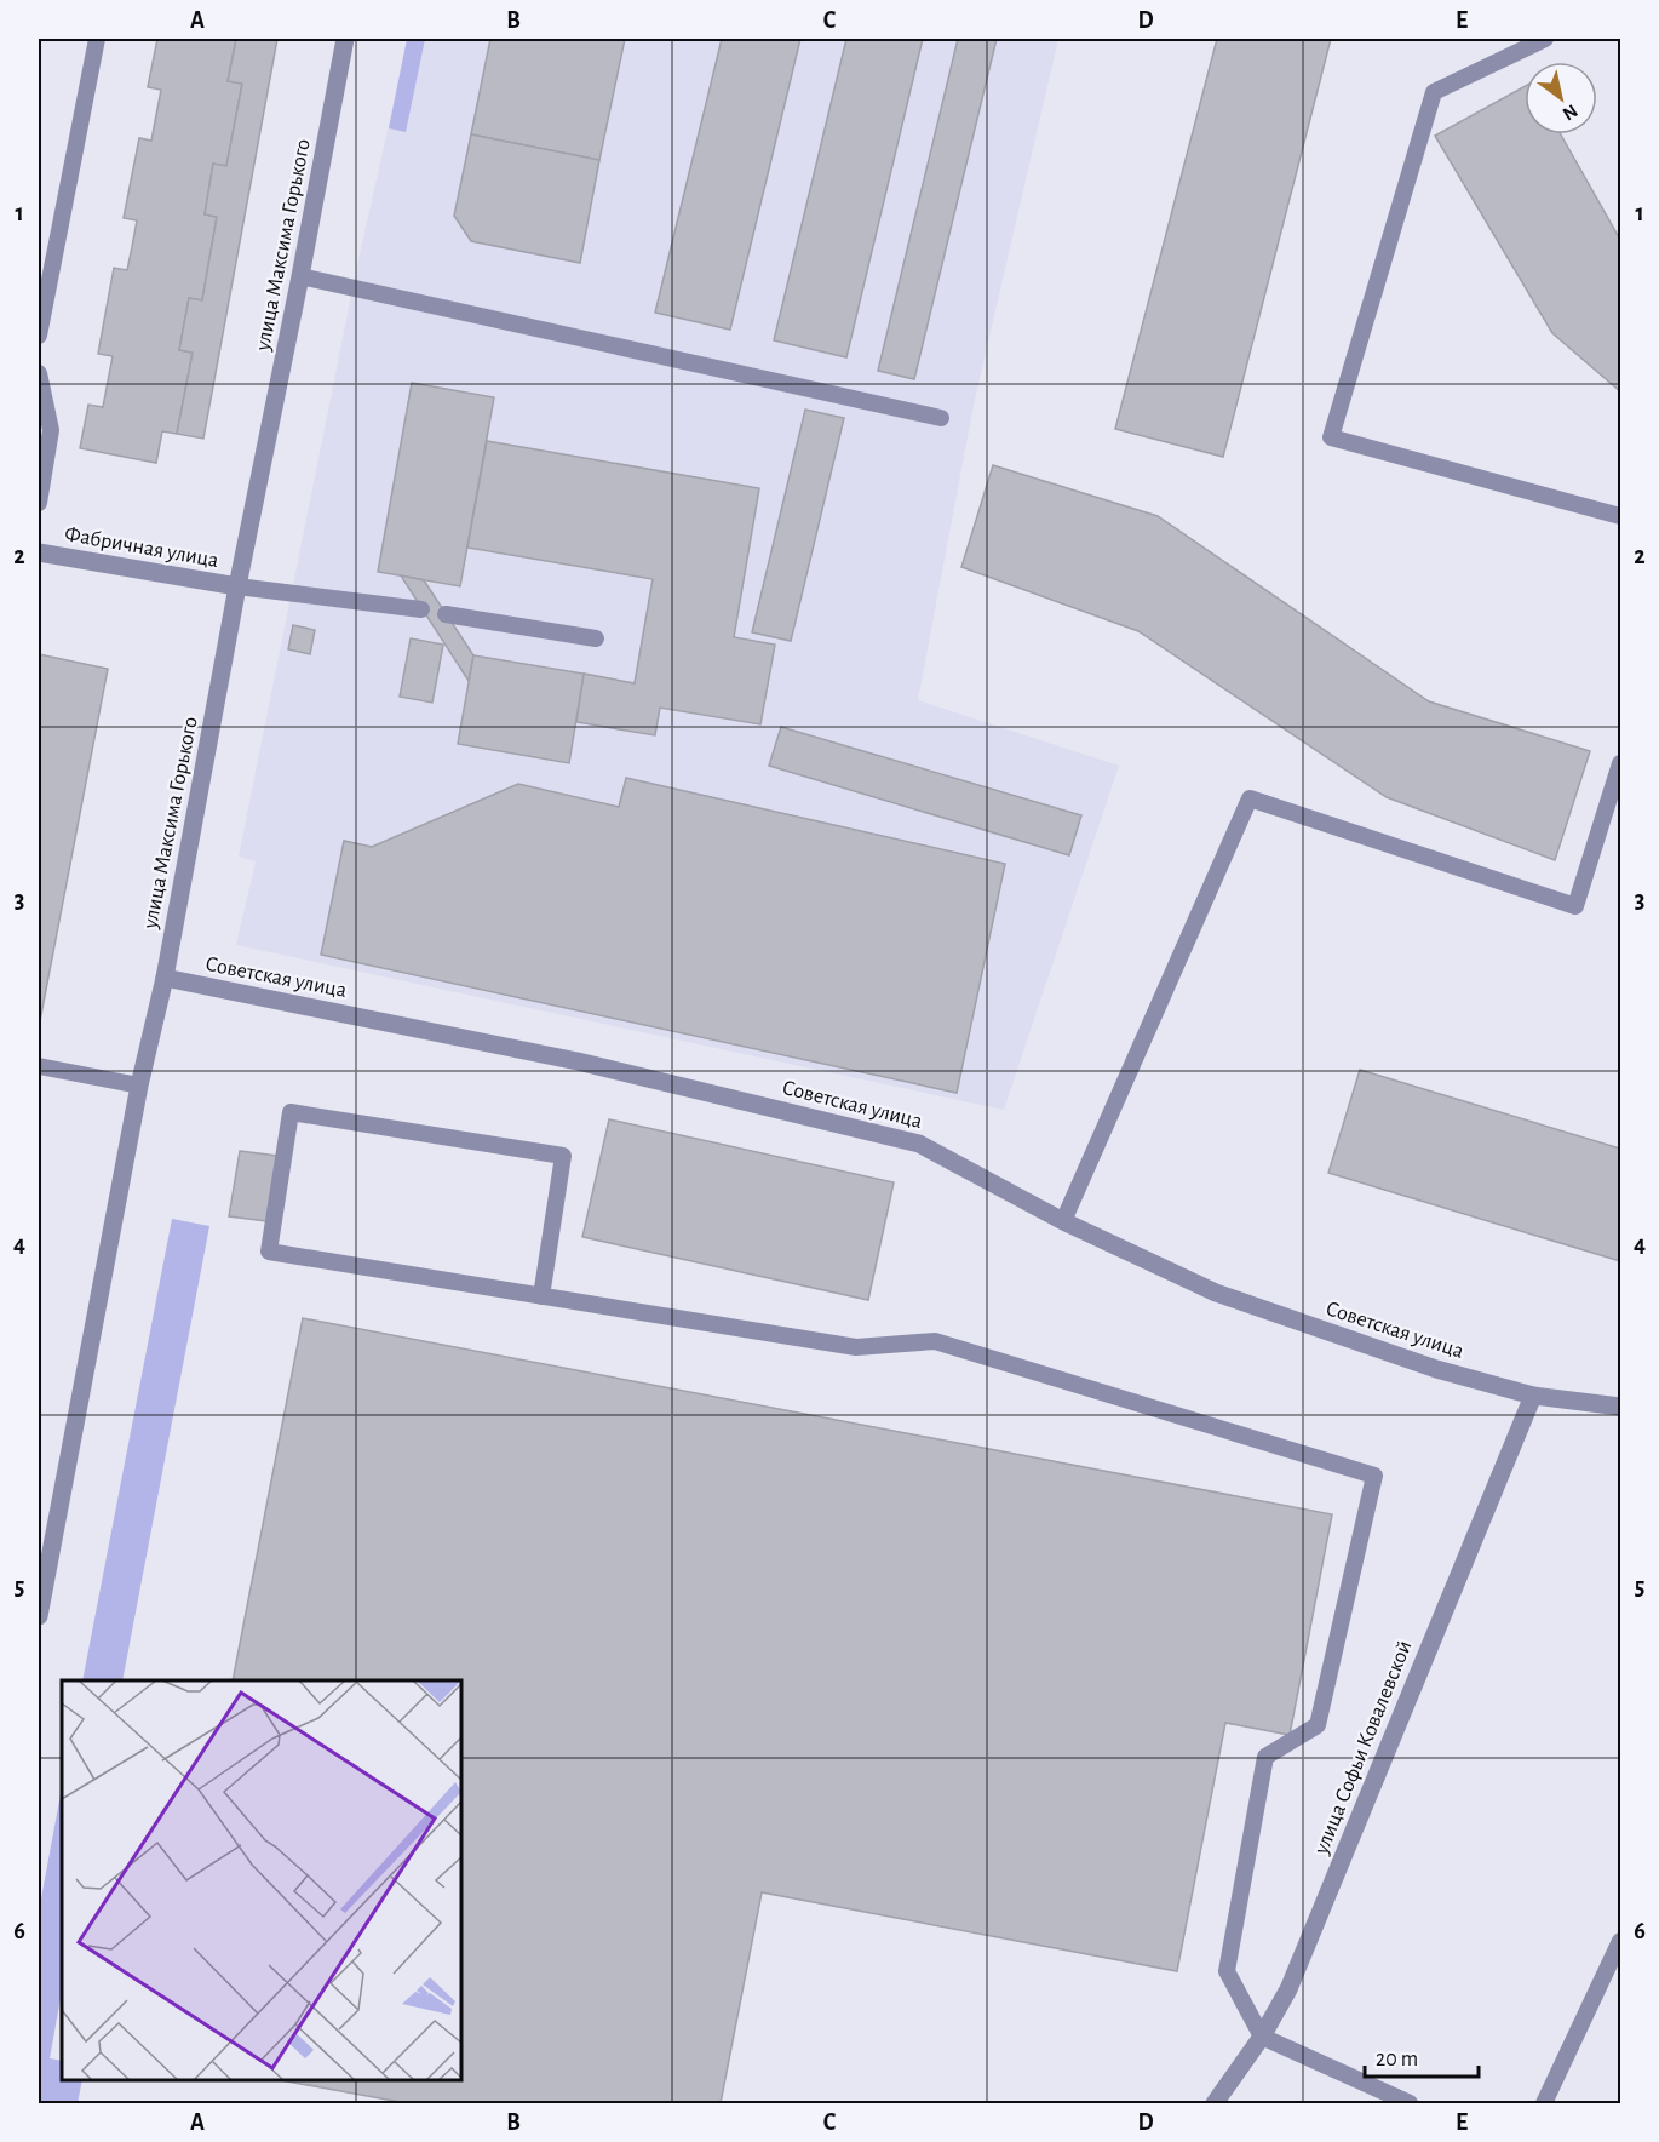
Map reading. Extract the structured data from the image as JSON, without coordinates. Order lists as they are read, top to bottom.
{
  "streets": {
    "street": [
      "улица Максима Горького",
      "Фабричная улица",
      "Советская улица",
      "улица Софьи Ковалевской"
    ]
  },
  "crossings": [
    ["улица Максима Горького", "Фабричная улица"],
    ["улица Максима Горького", "Советская улица"],
    ["Советская улица", "улица Софьи Ковалевской"]
  ],
  "scale_bar": "20 m",
  "north": "bottom right",
  "grid": {
    "columns": [
      "A",
      "B",
      "C",
      "D",
      "E"
    ],
    "rows": [
      "1",
      "2",
      "3",
      "4",
      "5",
      "6"
    ]
  }
}
